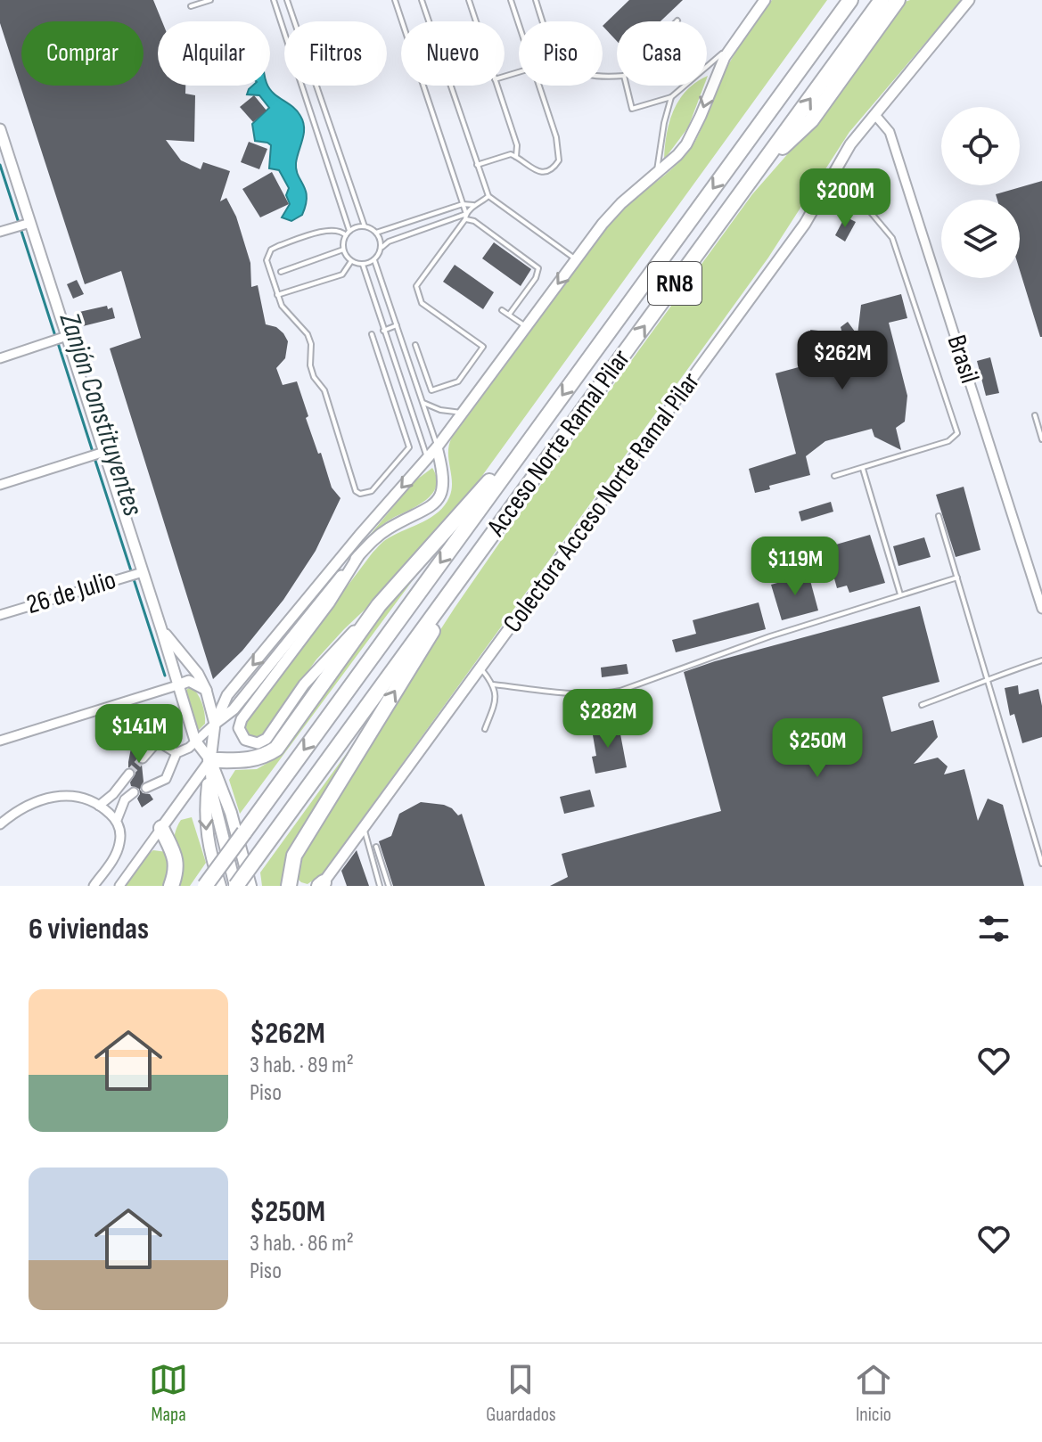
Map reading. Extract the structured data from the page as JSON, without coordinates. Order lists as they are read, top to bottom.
{
  "streets": {
    "highway": ["RN8", "Acceso Norte Ramal Pilar"],
    "street": ["Brasil", "Colectora Acceso Norte Ramal Pilar", "26 de Julio"]
  },
  "crossings": [
    ["Brasil", "Colectora Acceso Norte Ramal Pilar"]
  ],
  "water": ["Zanjón Constituyentes"],
  "page": {
    "chip": [
      "Comprar",
      "Alquilar",
      "Filtros",
      "Nuevo",
      "Piso",
      "Casa"
    ],
    "price": [
      "$200M",
      "$262M",
      "$119M",
      "$282M",
      "$141M",
      "$250M"
    ],
    "heading": "6 viviendas",
    "list": [
      {
        "name": "$262M",
        "note": "3 hab. · 89 m² · Piso"
      },
      {
        "name": "$250M",
        "note": "3 hab. · 86 m² · Piso"
      }
    ],
    "tabs": ["Mapa", "Guardados", "Inicio"]
  }
}
